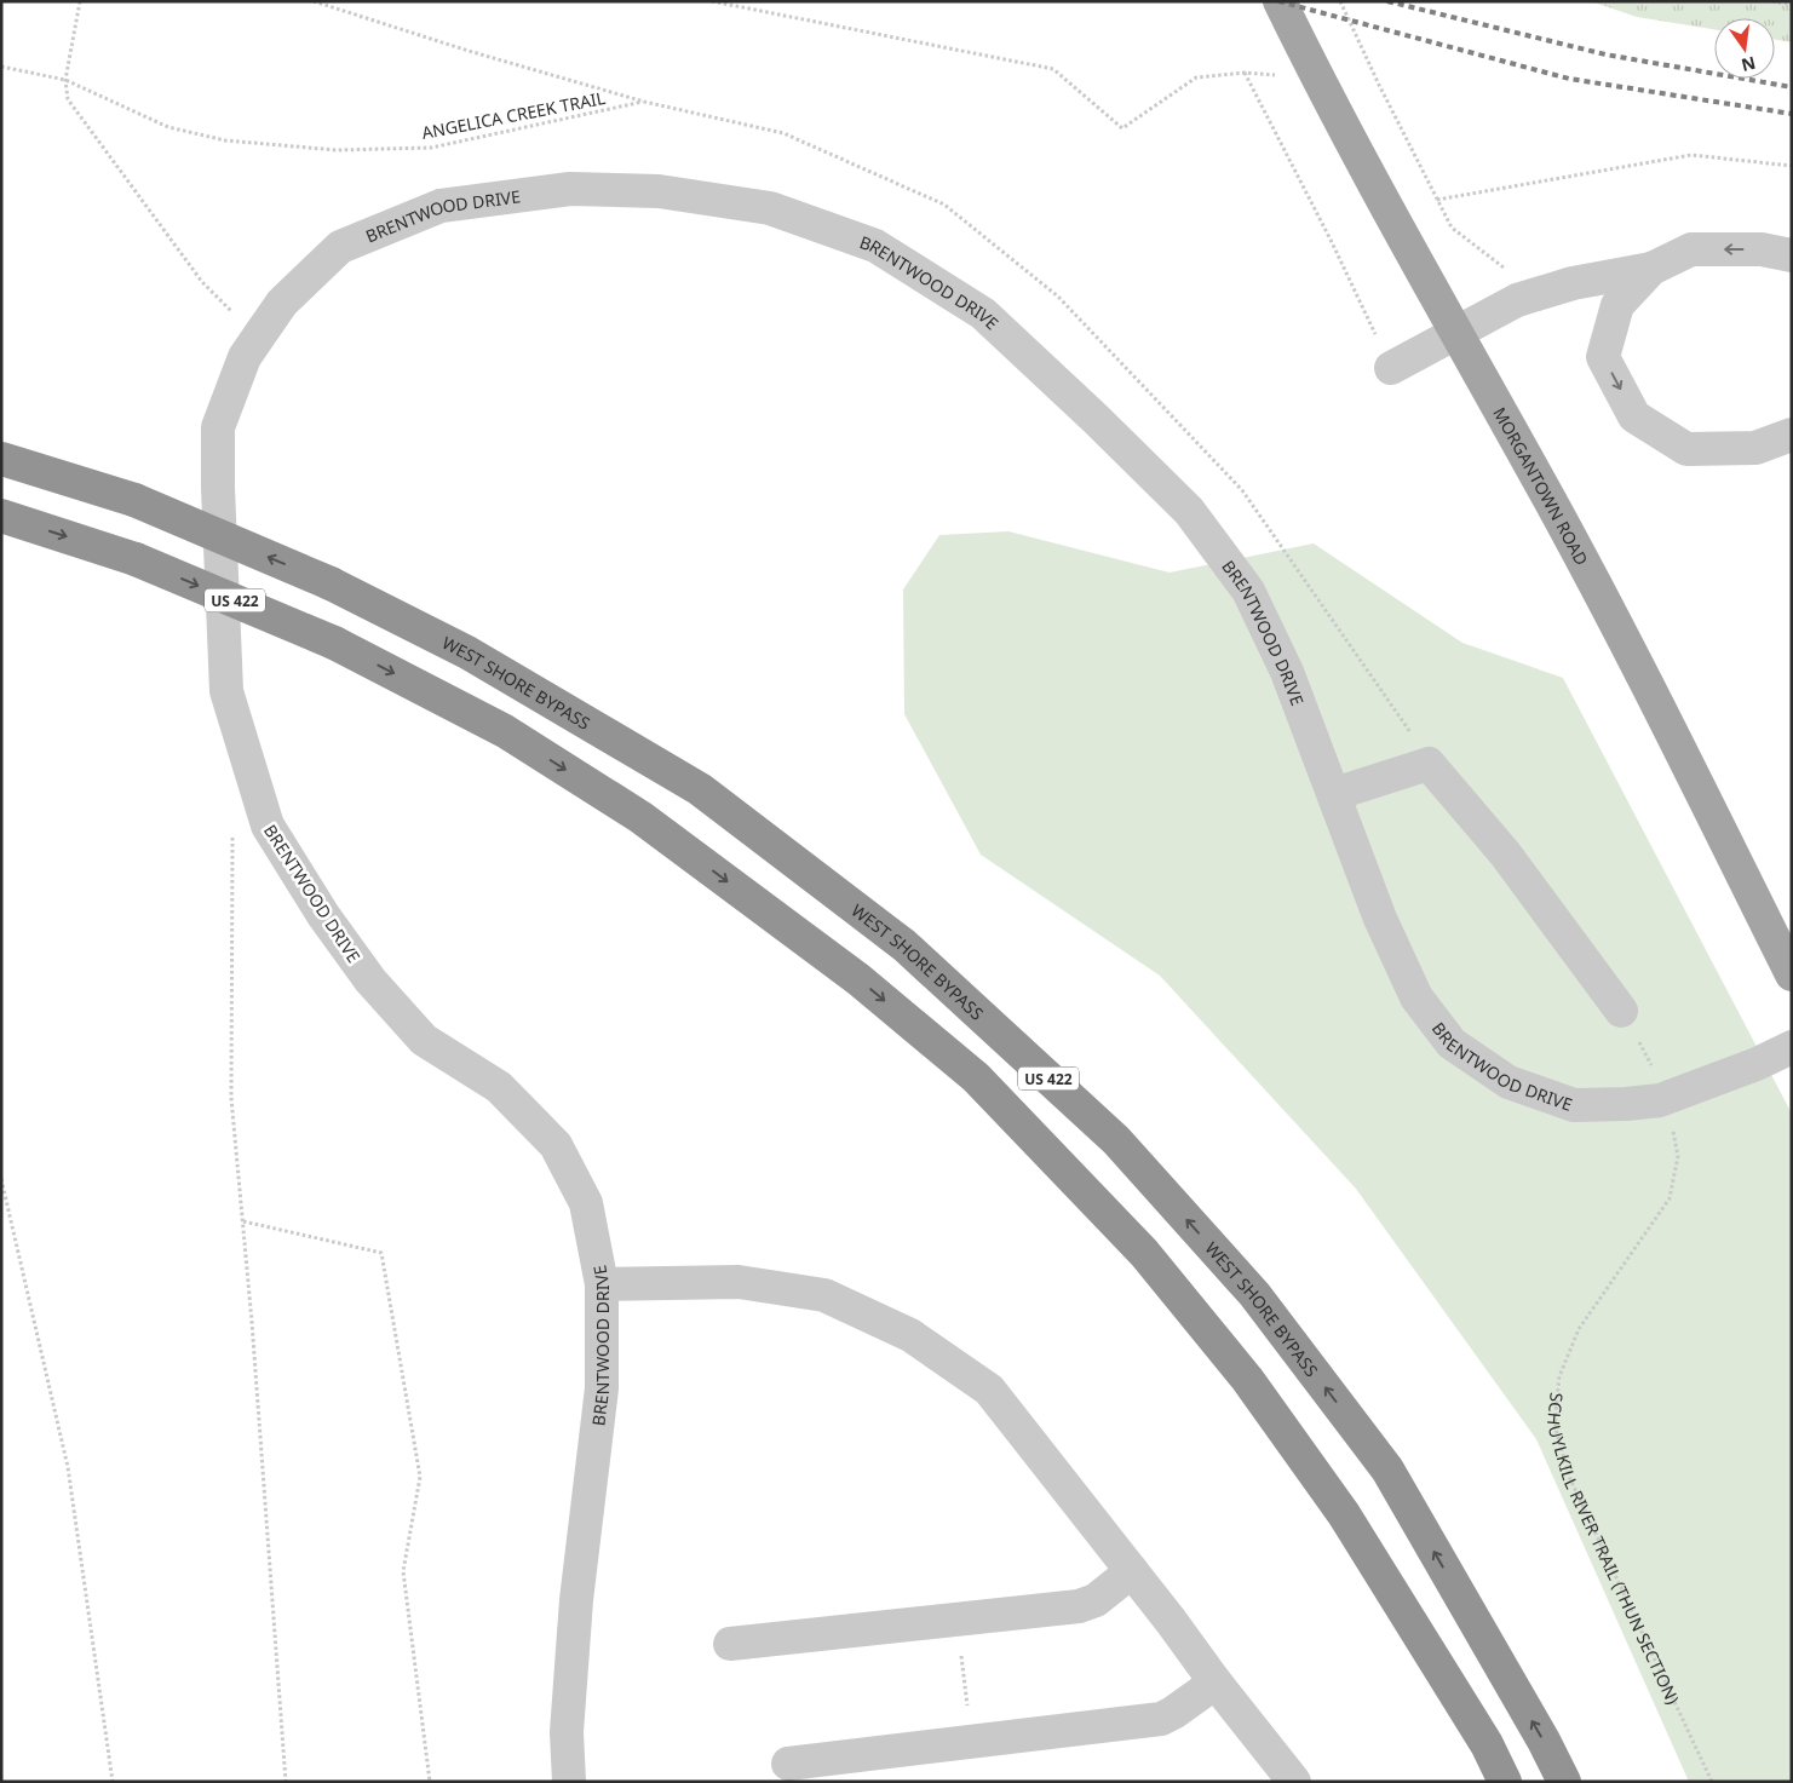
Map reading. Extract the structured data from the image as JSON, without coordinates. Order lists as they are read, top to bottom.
{
  "streets": {
    "highway": ["US 422", "WEST SHORE BYPASS"],
    "main road": ["MORGANTOWN ROAD"],
    "street": ["BRENTWOOD DRIVE"],
    "path": ["ANGELICA CREEK TRAIL", "SCHUYLKILL RIVER TRAIL (THUN SECTION)"]
  },
  "crossings": [
    ["BRENTWOOD DRIVE", "SCHUYLKILL RIVER TRAIL (THUN SECTION)"]
  ],
  "north": "bottom"
}
